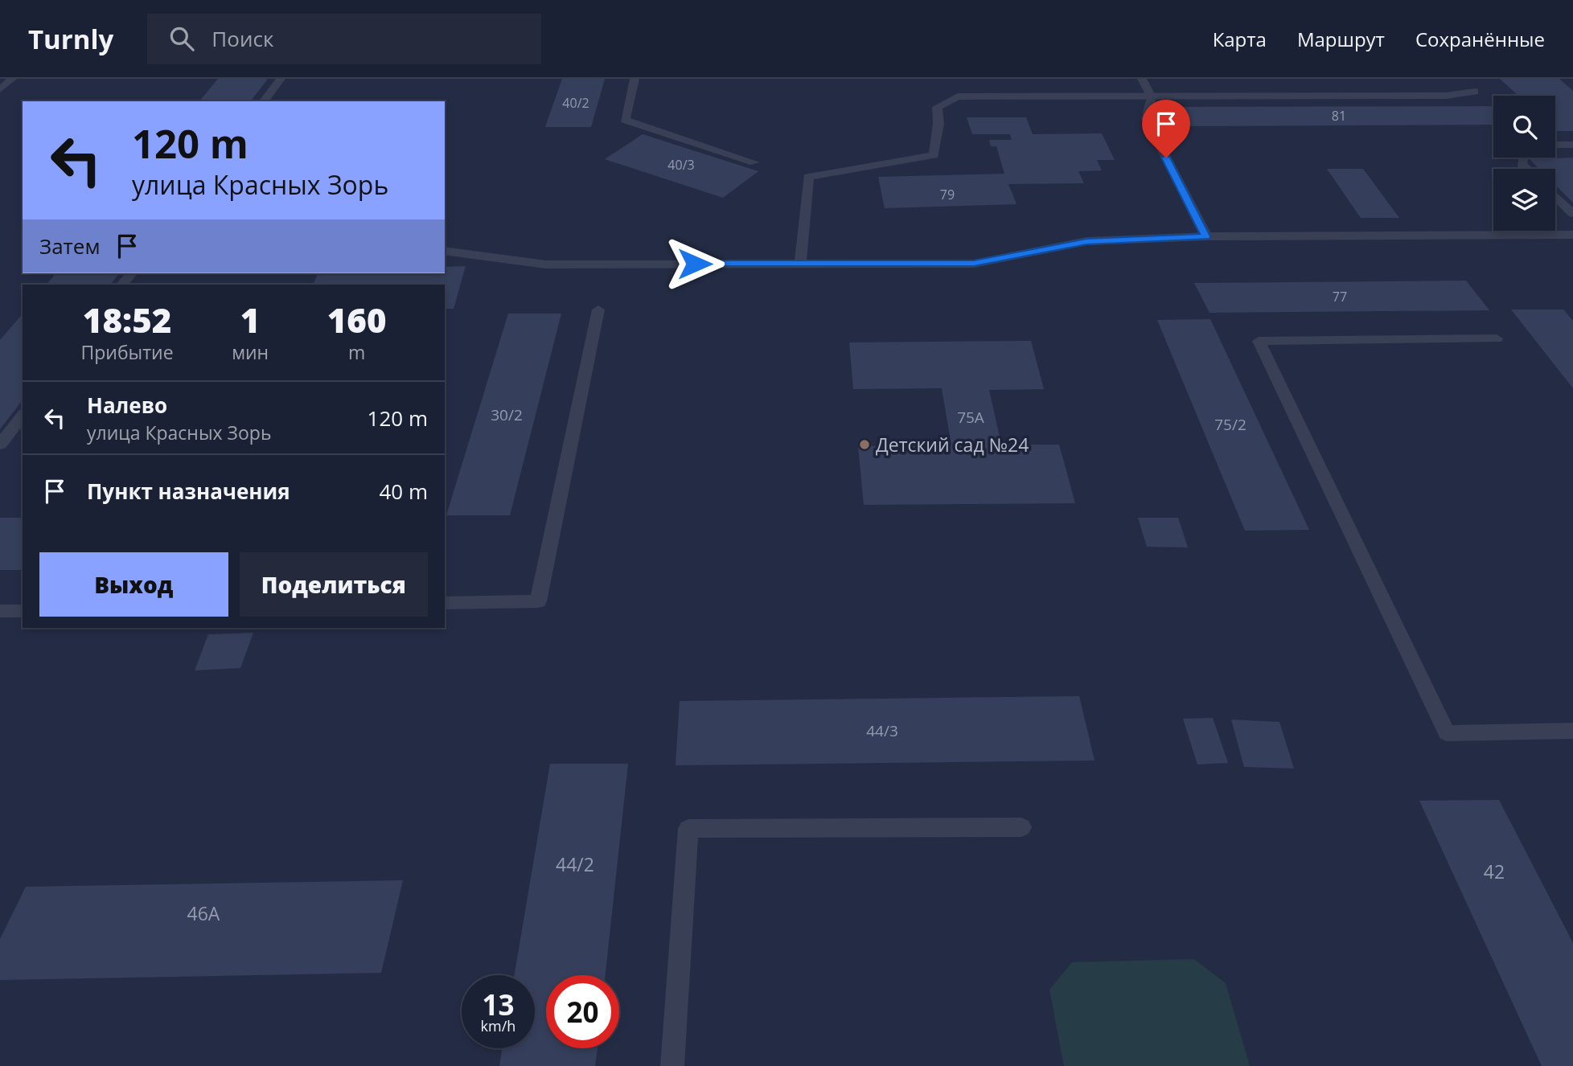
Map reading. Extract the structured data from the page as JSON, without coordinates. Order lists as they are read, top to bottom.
{
  "places": ["Детский сад №24"],
  "house_numbers": [
    "40/2",
    "81",
    "40/3",
    "79",
    "77",
    "30/2",
    "75А",
    "75/2",
    "44/3",
    "44/2",
    "42",
    "46А"
  ],
  "page": {
    "header": "Turnly",
    "search": "Поиск",
    "nav": ["Карта", "Маршрут", "Сохранённые"],
    "turn": ["120 m", "улица Красных Зорь"],
    "then": "Затем",
    "eta": [
      "18:52",
      "Прибытие",
      "1",
      "мин",
      "160",
      "m"
    ],
    "list": [
      {
        "name": "Налево",
        "note": "улица Красных Зорь",
        "value": "120 m"
      },
      {
        "name": "Пункт назначения",
        "value": "40 m"
      }
    ],
    "buttons": ["Выход", "Поделиться"],
    "speed": "13 km/h",
    "limit": "20"
  }
}
